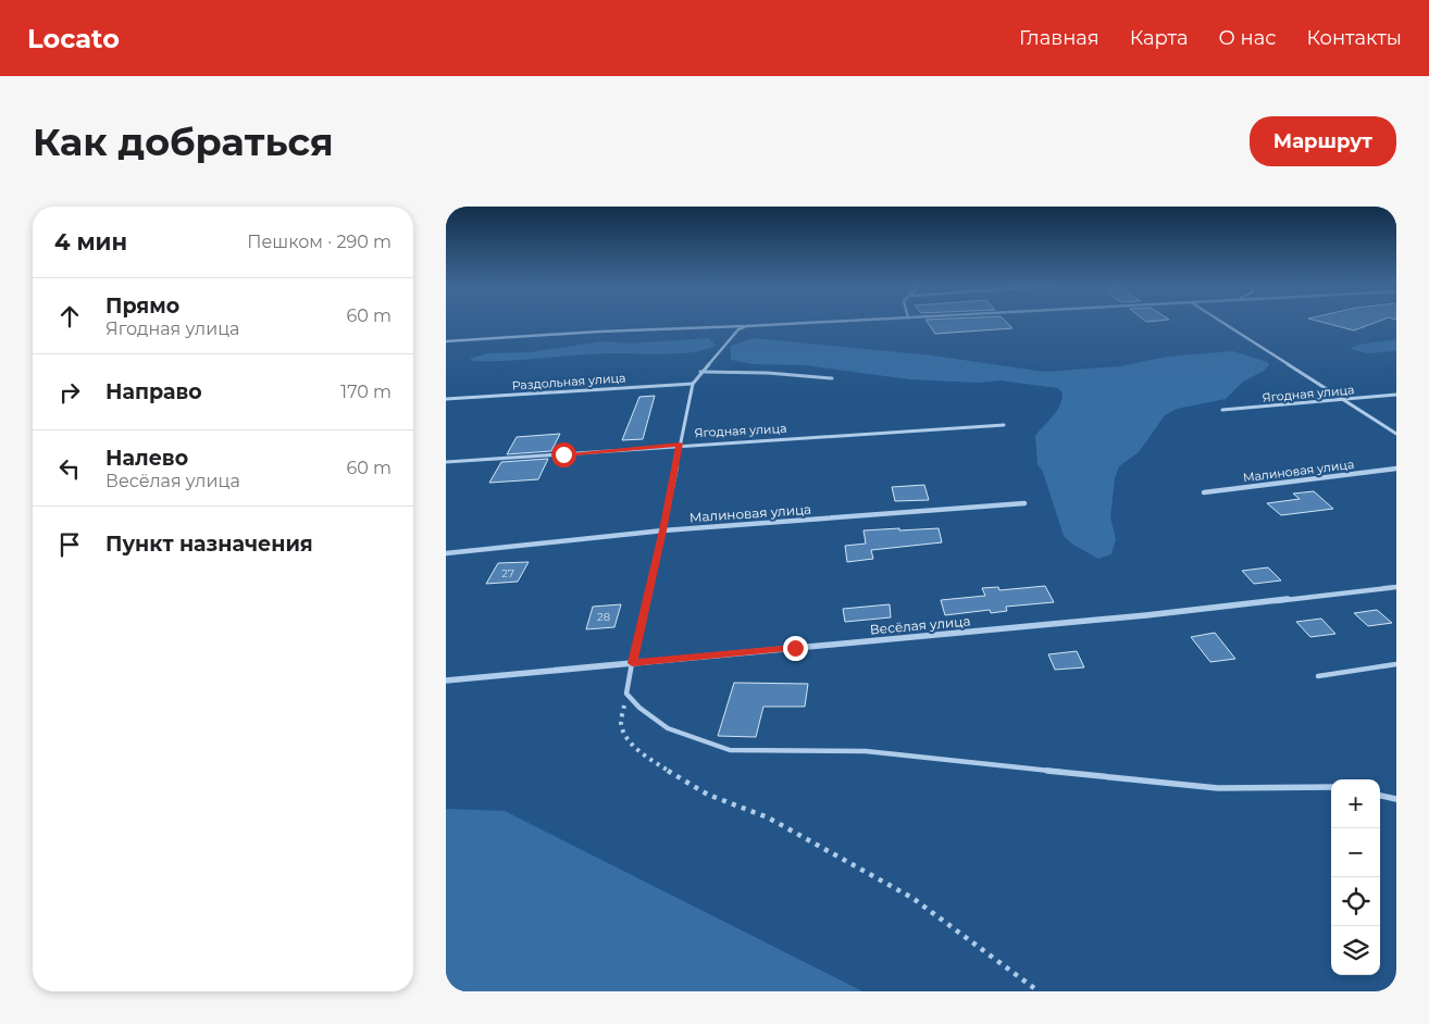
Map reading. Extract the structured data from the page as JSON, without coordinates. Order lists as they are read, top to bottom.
{
  "streets": {
    "street": [
      "Раздольная улица",
      "Ягодная улица",
      "Малиновая улица",
      "Весёлая улица"
    ]
  },
  "house_numbers": ["27", "28"],
  "page": {
    "header": "Locato",
    "nav": [
      "Главная",
      "Карта",
      "О нас",
      "Контакты"
    ],
    "buttons": "Маршрут",
    "title": "Как добраться",
    "heading": ["4 мин", "Пешком · 290 m"],
    "list": [
      ["Прямо", "Ягодная улица", "60 m"],
      ["Направо", "170 m"],
      ["Налево", "Весёлая улица", "60 m"],
      "Пункт назначения"
    ],
    "map_buttons": ["+", "−"]
  }
}
